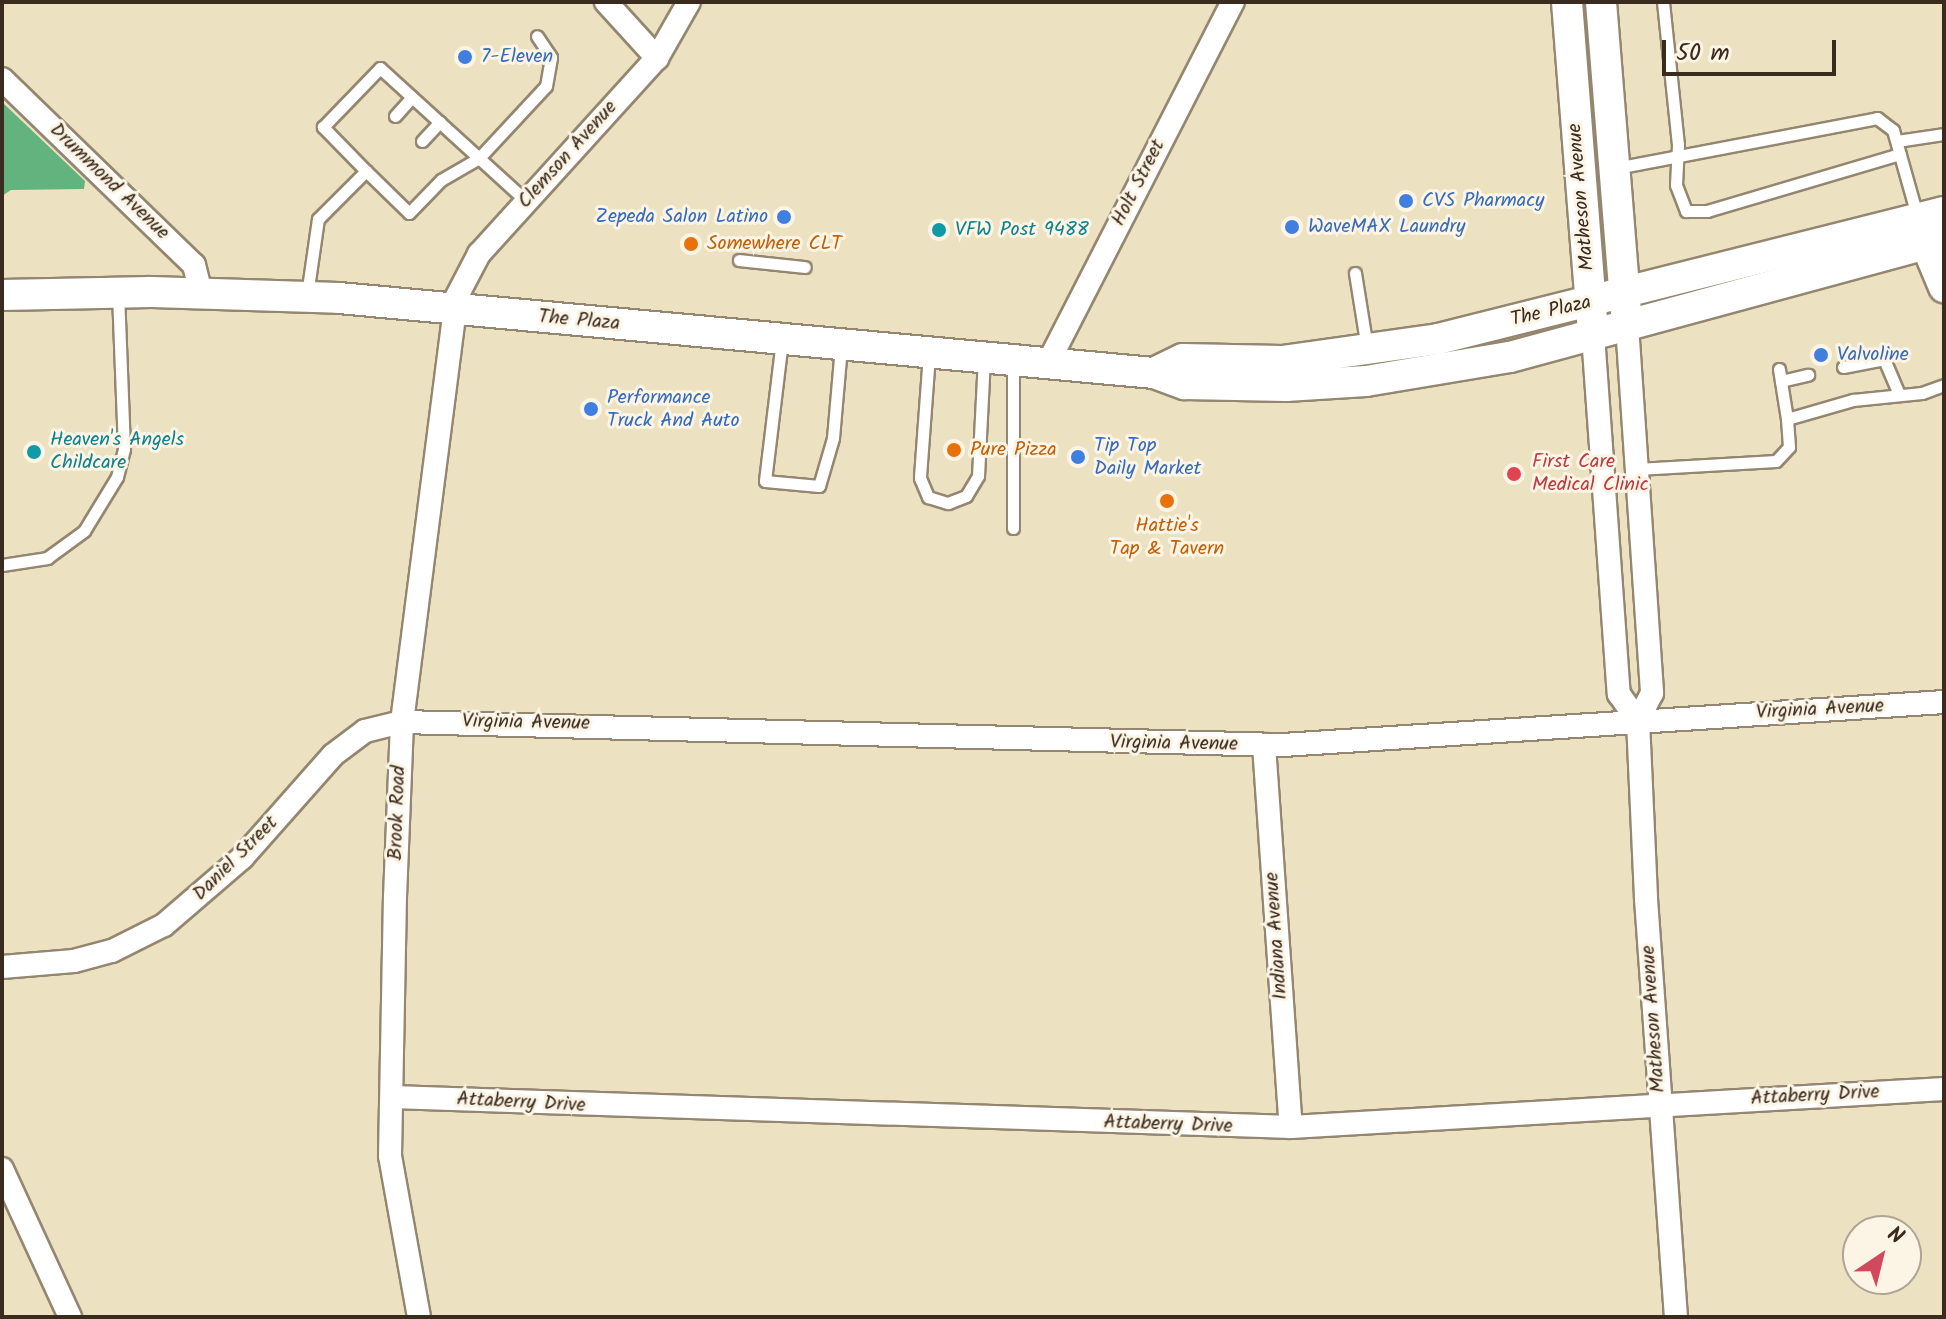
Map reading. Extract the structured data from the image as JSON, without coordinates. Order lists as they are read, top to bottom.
{
  "streets": {
    "main road": ["Matheson Avenue", "The Plaza"],
    "street": [
      "Clemson Avenue",
      "Drummond Avenue",
      "Holt Street",
      "Virginia Avenue",
      "Brook Road",
      "Daniel Street",
      "Indiana Avenue",
      "Attaberry Drive"
    ]
  },
  "crossings": [
    ["Clemson Avenue", "The Plaza"],
    ["Clemson Avenue", "Brook Road"],
    ["Drummond Avenue", "The Plaza"],
    ["Holt Street", "The Plaza"],
    ["Matheson Avenue", "The Plaza"],
    ["Matheson Avenue", "Virginia Avenue"],
    ["Matheson Avenue", "Attaberry Drive"],
    ["The Plaza", "Brook Road"],
    ["Virginia Avenue", "Brook Road"],
    ["Virginia Avenue", "Daniel Street"],
    ["Virginia Avenue", "Indiana Avenue"],
    ["Brook Road", "Daniel Street"],
    ["Brook Road", "Attaberry Drive"],
    ["Indiana Avenue", "Attaberry Drive"]
  ],
  "places": [
    "7-Eleven",
    "CVS Pharmacy",
    "Zepeda Salon Latino",
    "WaveMAX Laundry",
    "VFW Post 9488",
    "Somewhere CLT",
    "Valvoline",
    "Performance Truck And Auto",
    "Pure Pizza",
    "Heaven's Angels Childcare",
    "Tip Top Daily Market",
    "First Care Medical Clinic",
    "Hattie's Tap & Tavern"
  ],
  "scale_bar": "50 m",
  "north": "top right"
}
